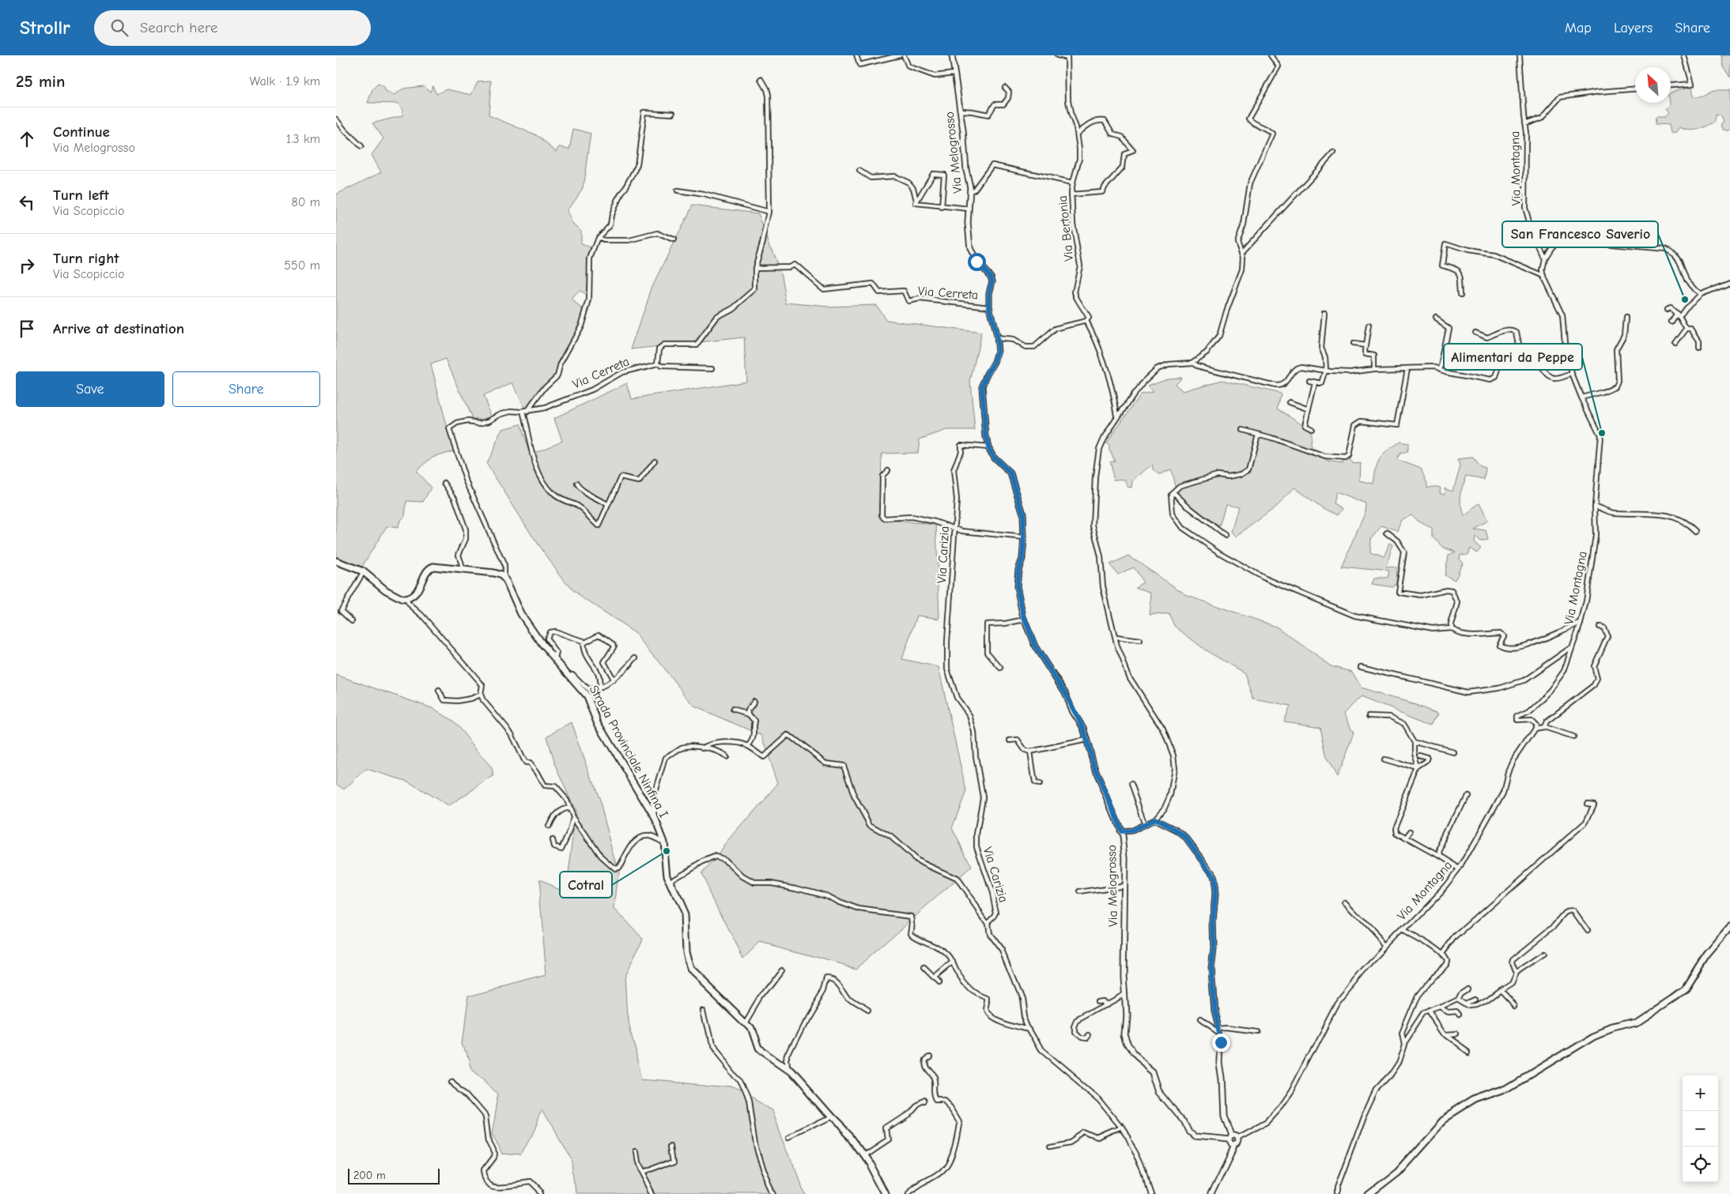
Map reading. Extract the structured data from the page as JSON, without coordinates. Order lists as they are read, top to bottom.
{
  "streets": {
    "main road": ["Strada Provinciale Ninfina I"],
    "street": [
      "Via Melogrosso",
      "Via Montagna",
      "Via Bertonia",
      "Via Cerreta",
      "Via Carizia"
    ]
  },
  "crossings": [
    ["Via Melogrosso", "Via Montagna"],
    ["Via Melogrosso", "Via Cerreta"],
    ["Via Melogrosso", "Via Carizia"],
    ["Via Cerreta", "Strada Provinciale Ninfina I"]
  ],
  "places": ["San Francesco Saverio", "Alimentari da Peppe", "Cotral"],
  "scale_bar": "200 m",
  "north": "top left",
  "page": {
    "header": "Strollr",
    "search": "Search here",
    "nav": ["Map", "Layers", "Share"],
    "heading": ["25 min", "Walk · 1.9 km"],
    "list": [
      ["Continue", "Via Melogrosso", "1.3 km"],
      ["Turn left", "Via Scopiccio", "80 m"],
      ["Turn right", "Via Scopiccio", "550 m"],
      "Arrive at destination"
    ],
    "buttons": ["Save", "Share"],
    "map_buttons": ["+", "−"],
    "scale": "200 m"
  }
}
